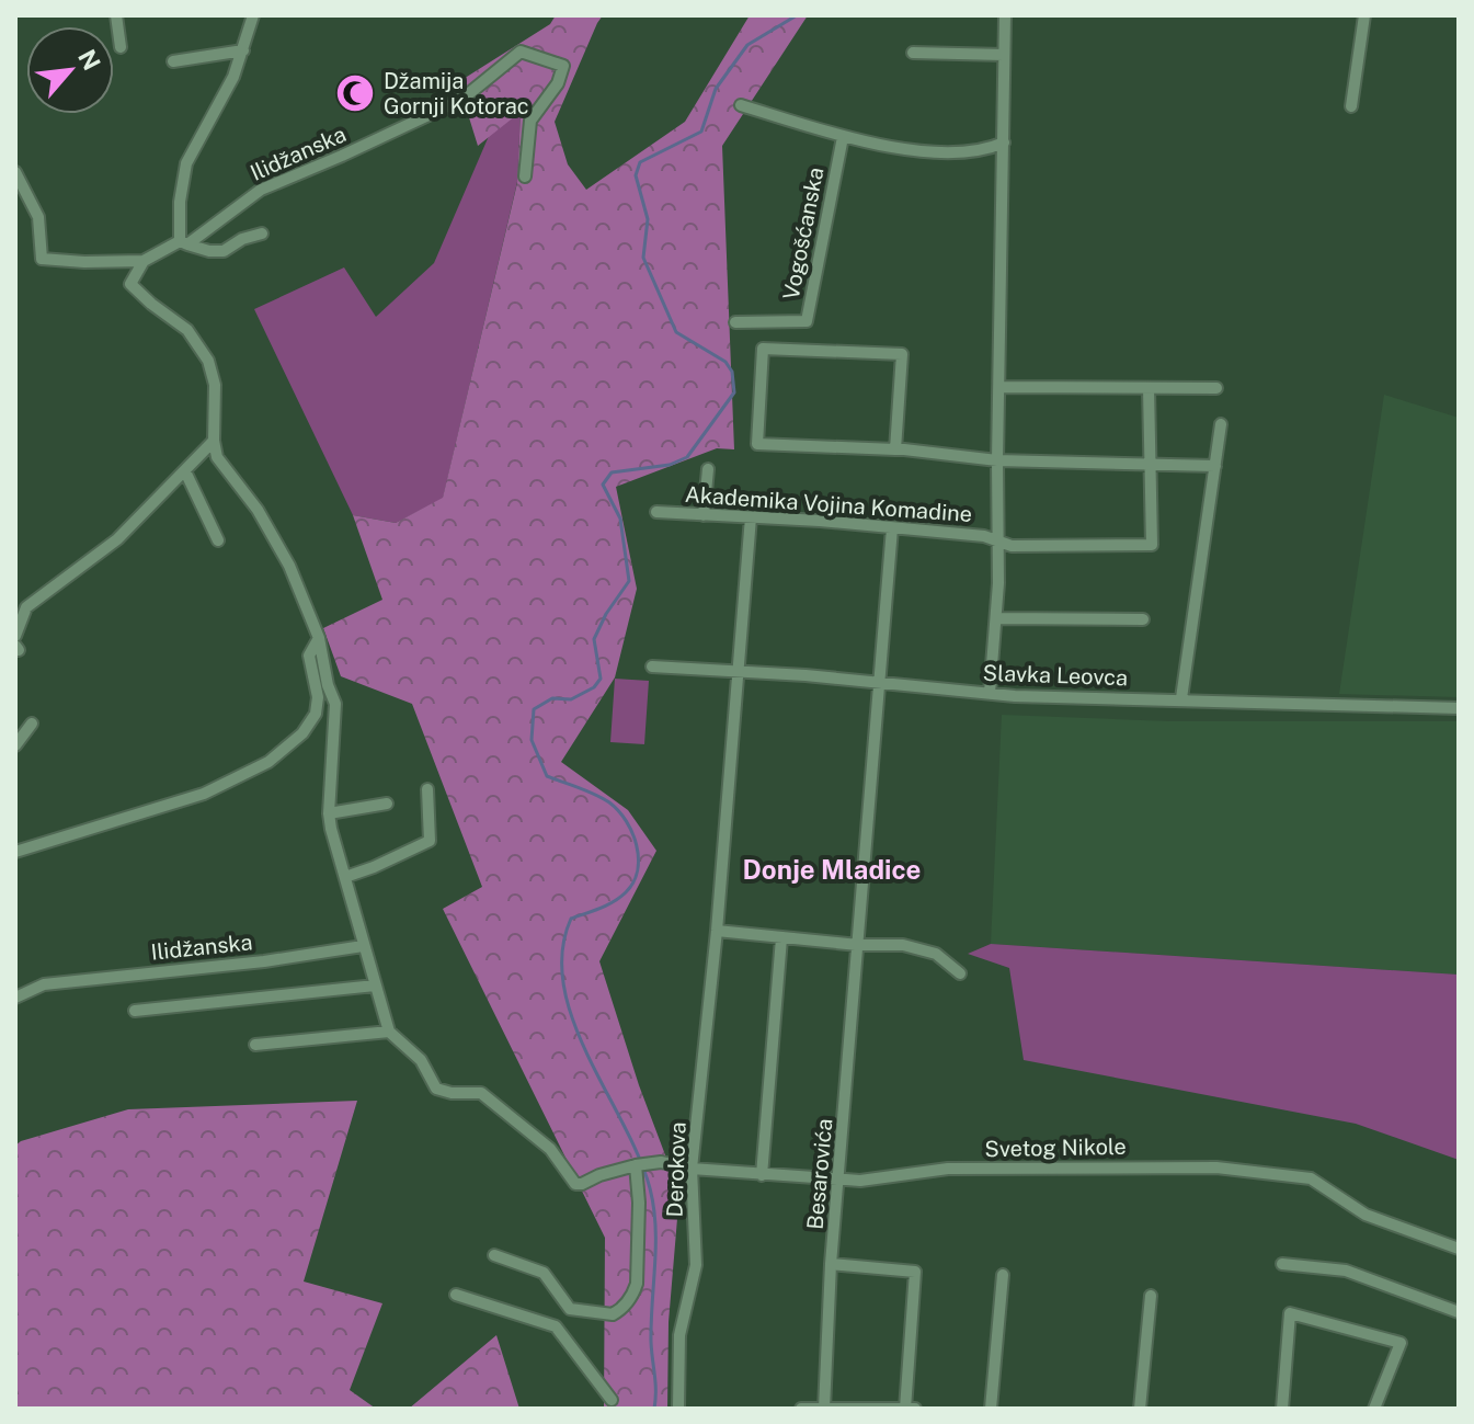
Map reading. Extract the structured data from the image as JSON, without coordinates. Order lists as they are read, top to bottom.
{
  "streets": {
    "street": [
      "Ilidžanska",
      "Vogošćanska",
      "Akademika Vojina Komadine",
      "Slavka Leovca",
      "Svetog Nikole",
      "Derokova",
      "Besarovića"
    ]
  },
  "crossings": [
    ["Akademika Vojina Komadine", "Slavka Leovca"],
    ["Akademika Vojina Komadine", "Derokova"],
    ["Akademika Vojina Komadine", "Besarovića"],
    ["Slavka Leovca", "Derokova"],
    ["Slavka Leovca", "Besarovića"],
    ["Svetog Nikole", "Derokova"],
    ["Svetog Nikole", "Besarovića"]
  ],
  "districts": ["Donje Mladice"],
  "places": {
    "mosque": ["Džamija Gornji Kotorac"]
  },
  "north": "top right"
}
